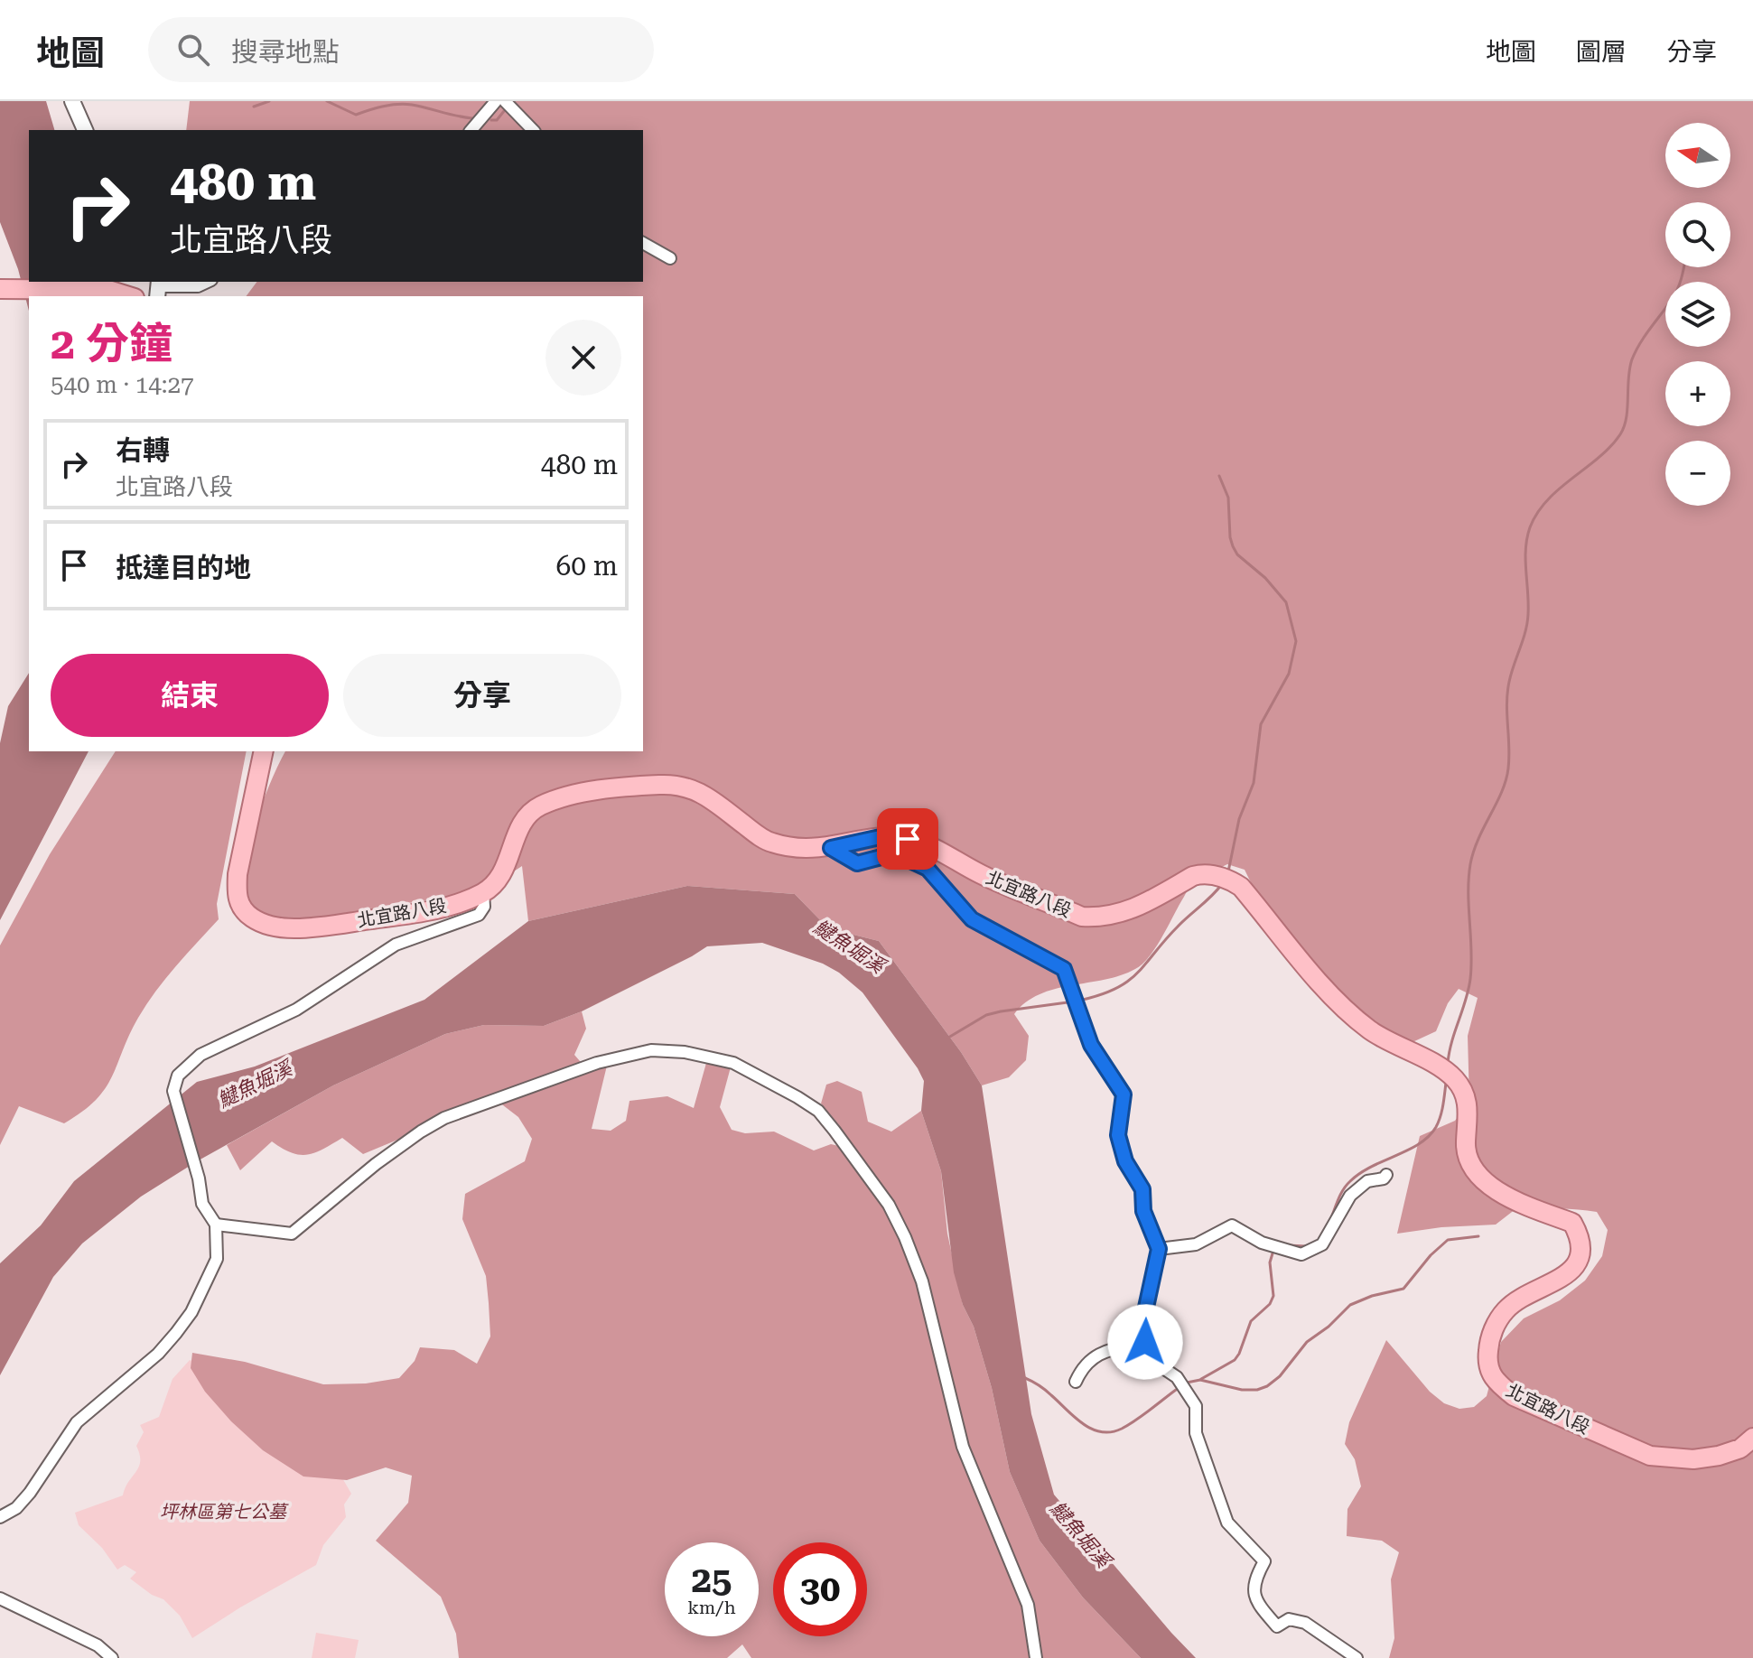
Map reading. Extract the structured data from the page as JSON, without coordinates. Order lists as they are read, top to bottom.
{
  "streets": {
    "main road": ["北宜路八段"]
  },
  "water": ["𩻸魚堀溪"],
  "parks": ["坪林區第七公墓"],
  "north": "left",
  "page": {
    "header": "地圖",
    "search": "搜尋地點",
    "nav": ["地圖", "圖層", "分享"],
    "map_buttons": ["+", "−"],
    "turn": ["480 m", "北宜路八段"],
    "heading": ["2 分鐘", "540 m · 14:27"],
    "list": [
      {
        "name": "右轉",
        "note": "北宜路八段",
        "value": "480 m"
      },
      {
        "name": "抵達目的地",
        "value": "60 m"
      }
    ],
    "buttons": ["結束", "分享"],
    "speed": "25 km/h",
    "limit": "30"
  }
}
